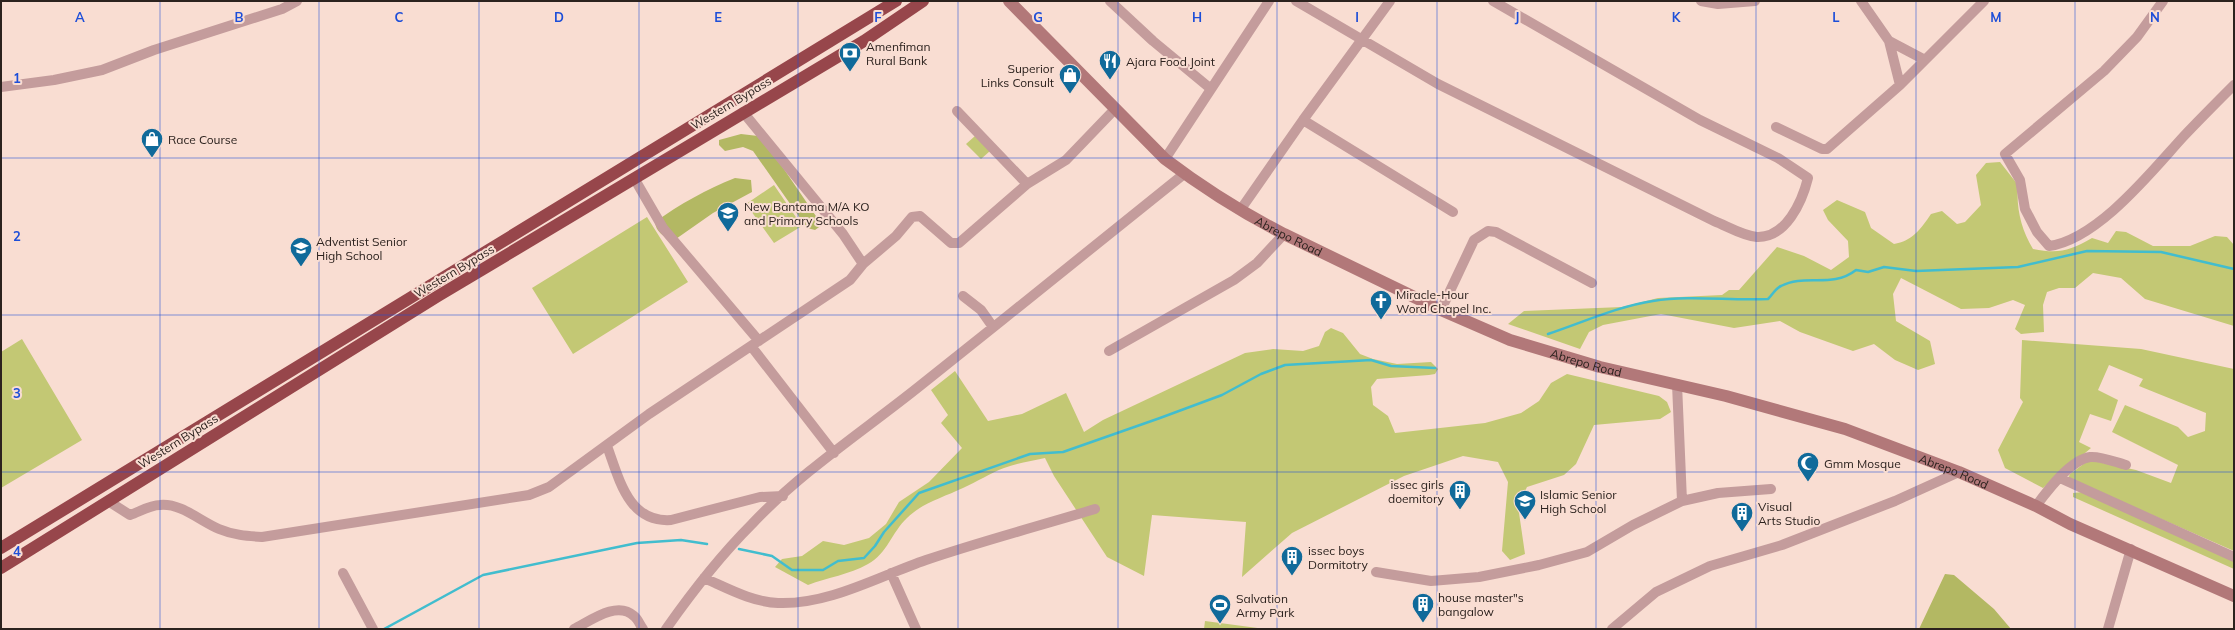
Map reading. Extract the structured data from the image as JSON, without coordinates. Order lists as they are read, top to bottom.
{
  "streets": {
    "highway": ["Western Bypass"],
    "main road": ["Abrepo Road"]
  },
  "places": {
    "bank": ["Amenfiman Rural Bank"],
    "restaurant": ["Ajara Food Joint"],
    "shop": ["Superior Links Consult", "Race Course"],
    "school or university": ["New Bantama M/A KO and Primary Schools", "Adventist Senior High School", "Islamic Senior High School"],
    "church": ["Miracle-Hour Word Chapel Inc."],
    "mosque": ["Gmm Mosque"],
    "building": [
      "issec girls doemitory",
      "Visual Arts Studio",
      "issec boys Dormitotry",
      "house master\"s bangalow"
    ],
    "sports": ["Salvation Army Park"]
  },
  "grid": {
    "columns": [
      "A",
      "B",
      "C",
      "D",
      "E",
      "F",
      "G",
      "H",
      "I",
      "J",
      "K",
      "L",
      "M",
      "N"
    ],
    "rows": [
      "1",
      "2",
      "3",
      "4"
    ]
  }
}
